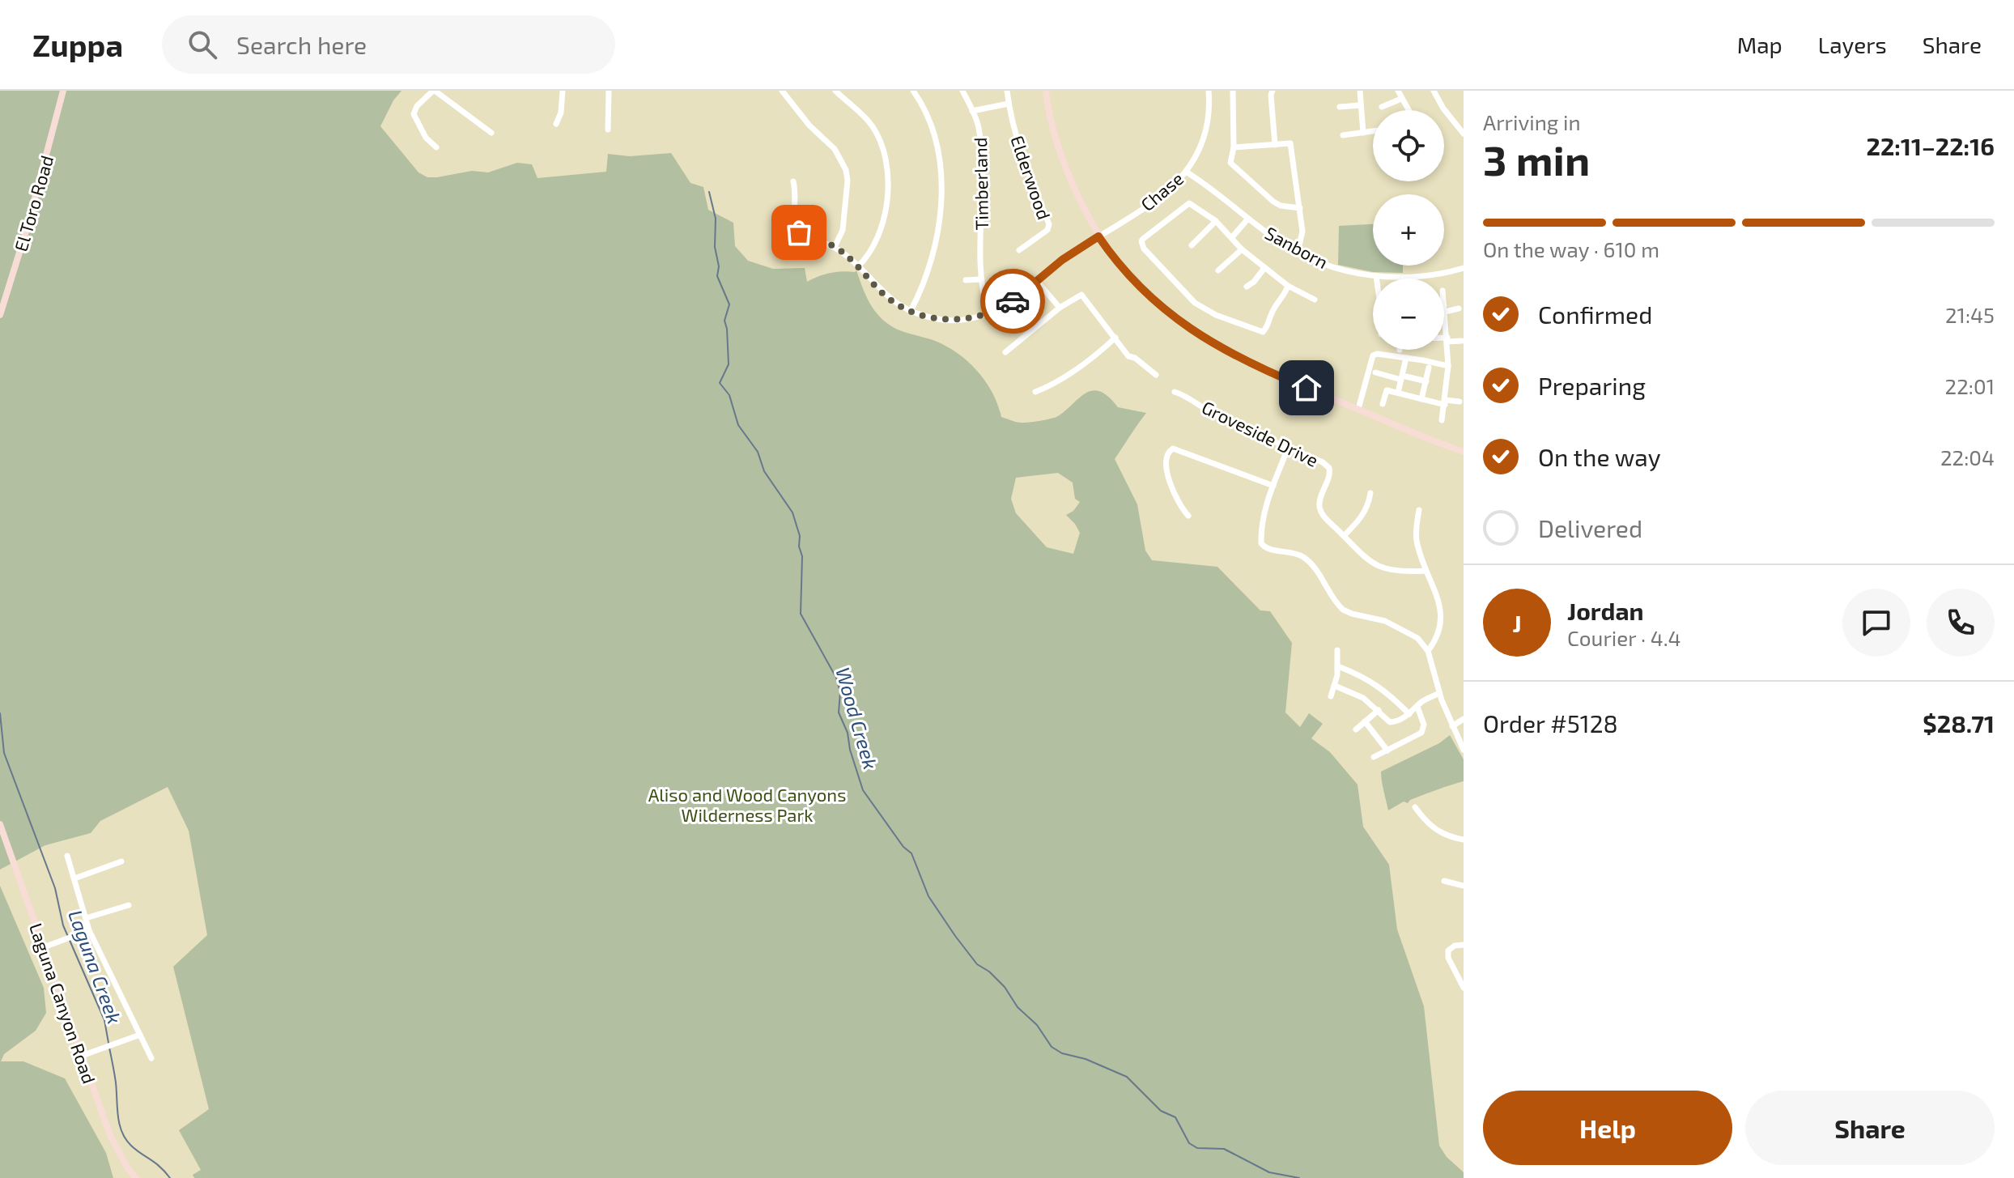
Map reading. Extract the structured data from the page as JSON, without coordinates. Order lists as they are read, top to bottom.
{
  "streets": {
    "main road": ["El Toro Road", "Laguna Canyon Road"],
    "street": [
      "Elderwood",
      "Timberland",
      "Chase",
      "Sanborn",
      "Groveside Drive"
    ]
  },
  "crossings": [
    ["Timberland", "Chase"],
    ["Chase", "Sanborn"]
  ],
  "water": ["Wood Creek", "Laguna Creek"],
  "parks": ["Aliso and Wood Canyons Wilderness Park"],
  "page": {
    "header": "Zuppa",
    "search": "Search here",
    "nav": ["Map", "Layers", "Share"],
    "heading": ["3 min", "Arriving in", "22:11–22:16"],
    "panel": [
      "Jordan",
      "Courier · 4.4",
      "Order #5128",
      "$28.71"
    ],
    "map_buttons": ["+", "−"],
    "bar": "On the way · 610 m",
    "list": [
      ["Confirmed", "21:45"],
      ["Preparing", "22:01"],
      ["On the way", "22:04"],
      "Delivered"
    ],
    "round": "J",
    "buttons": ["Help", "Share"]
  }
}
